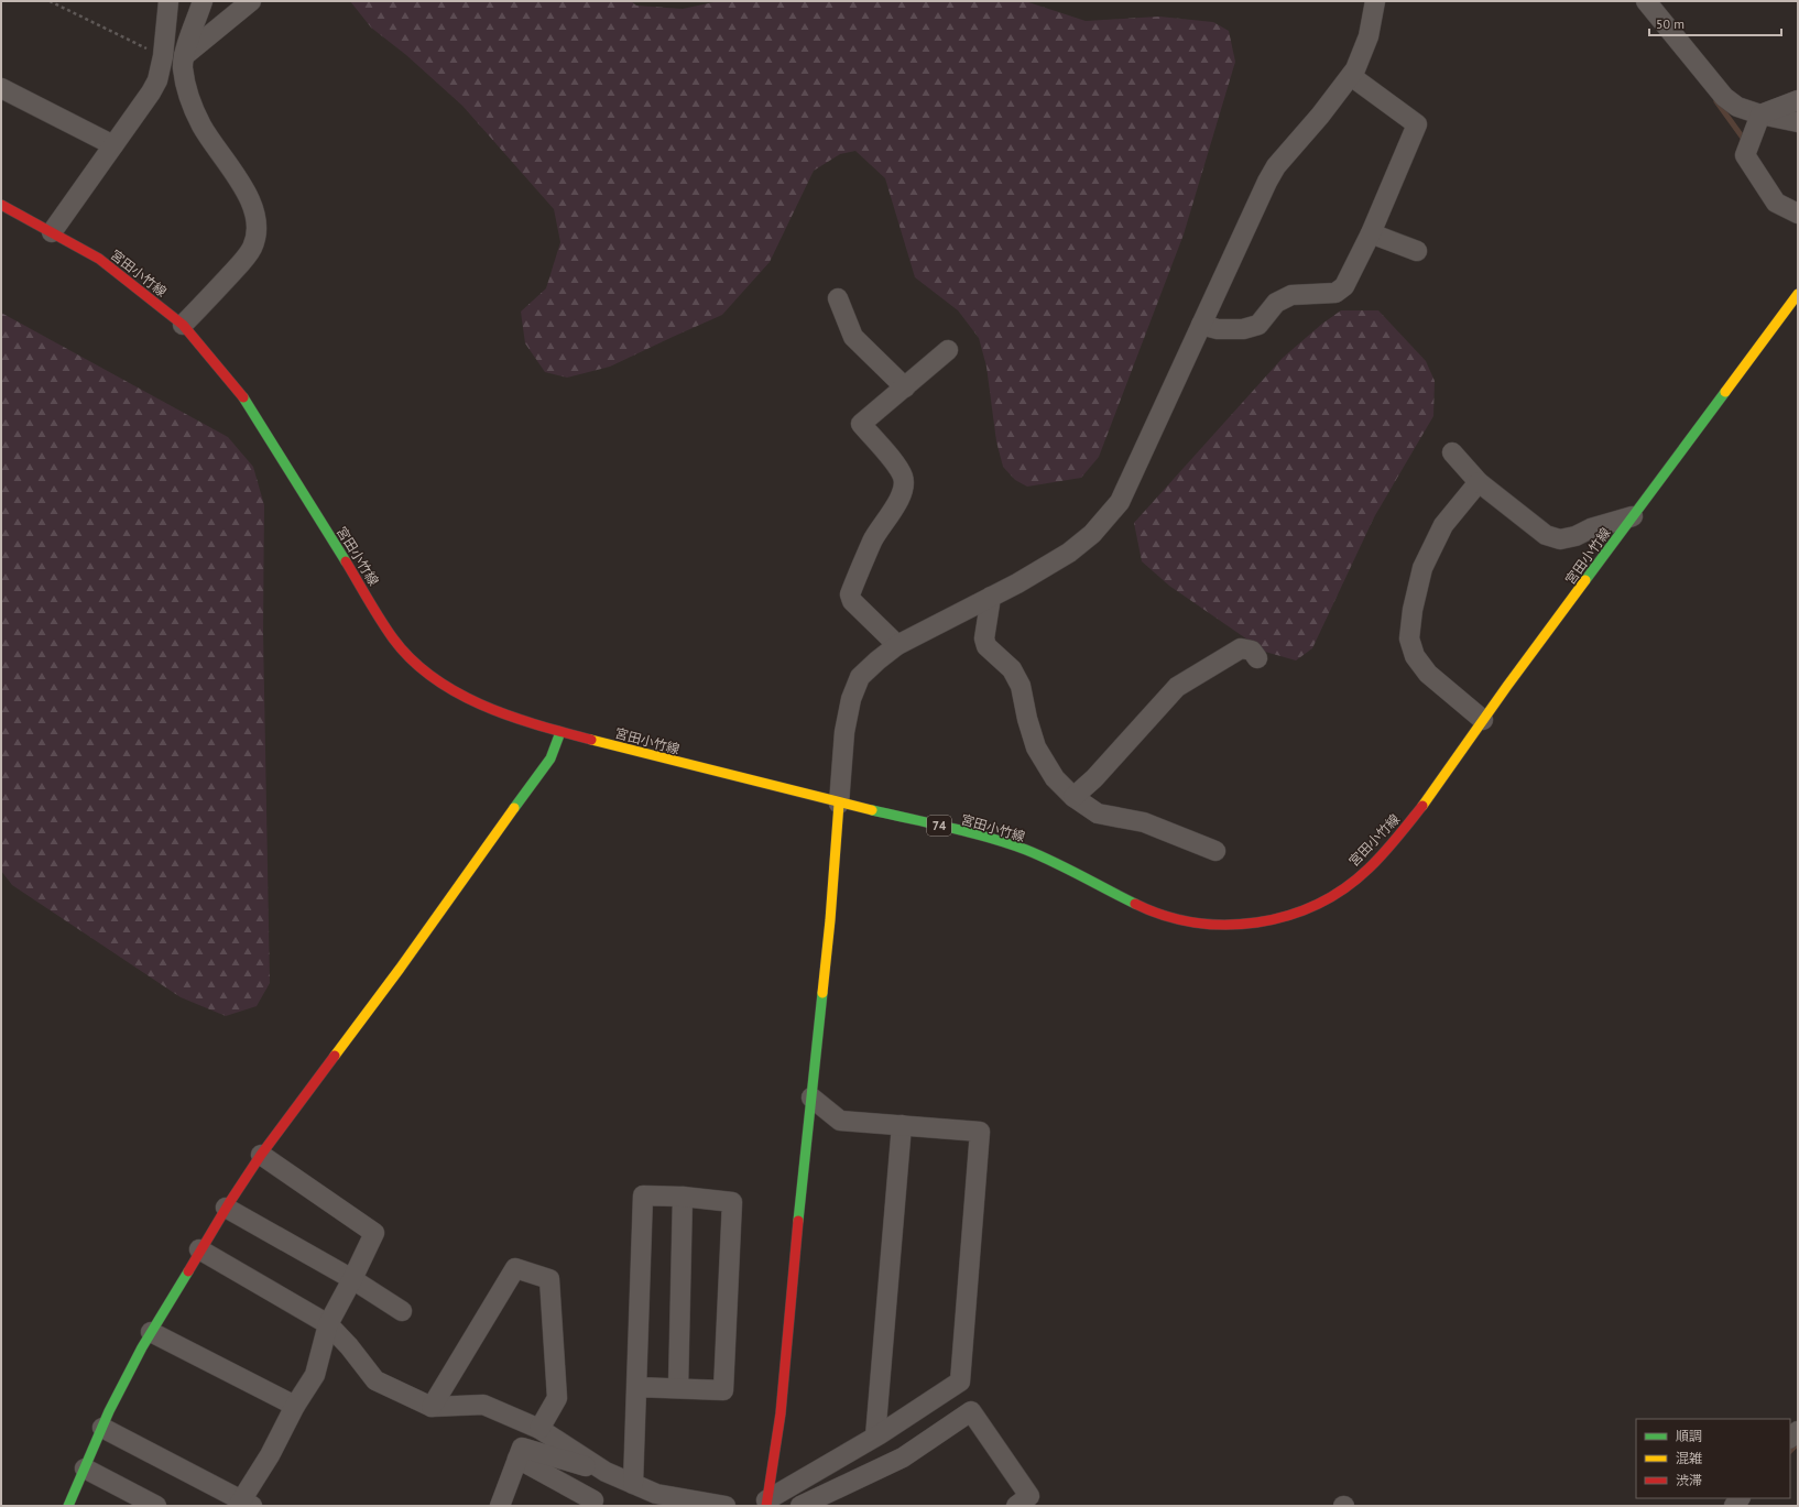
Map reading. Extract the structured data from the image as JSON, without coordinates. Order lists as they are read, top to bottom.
{
  "streets": {
    "main road": ["宮田小竹線", "74"]
  },
  "legend": ["順調", "混雑", "渋滞"],
  "scale_bar": "50 m"
}
